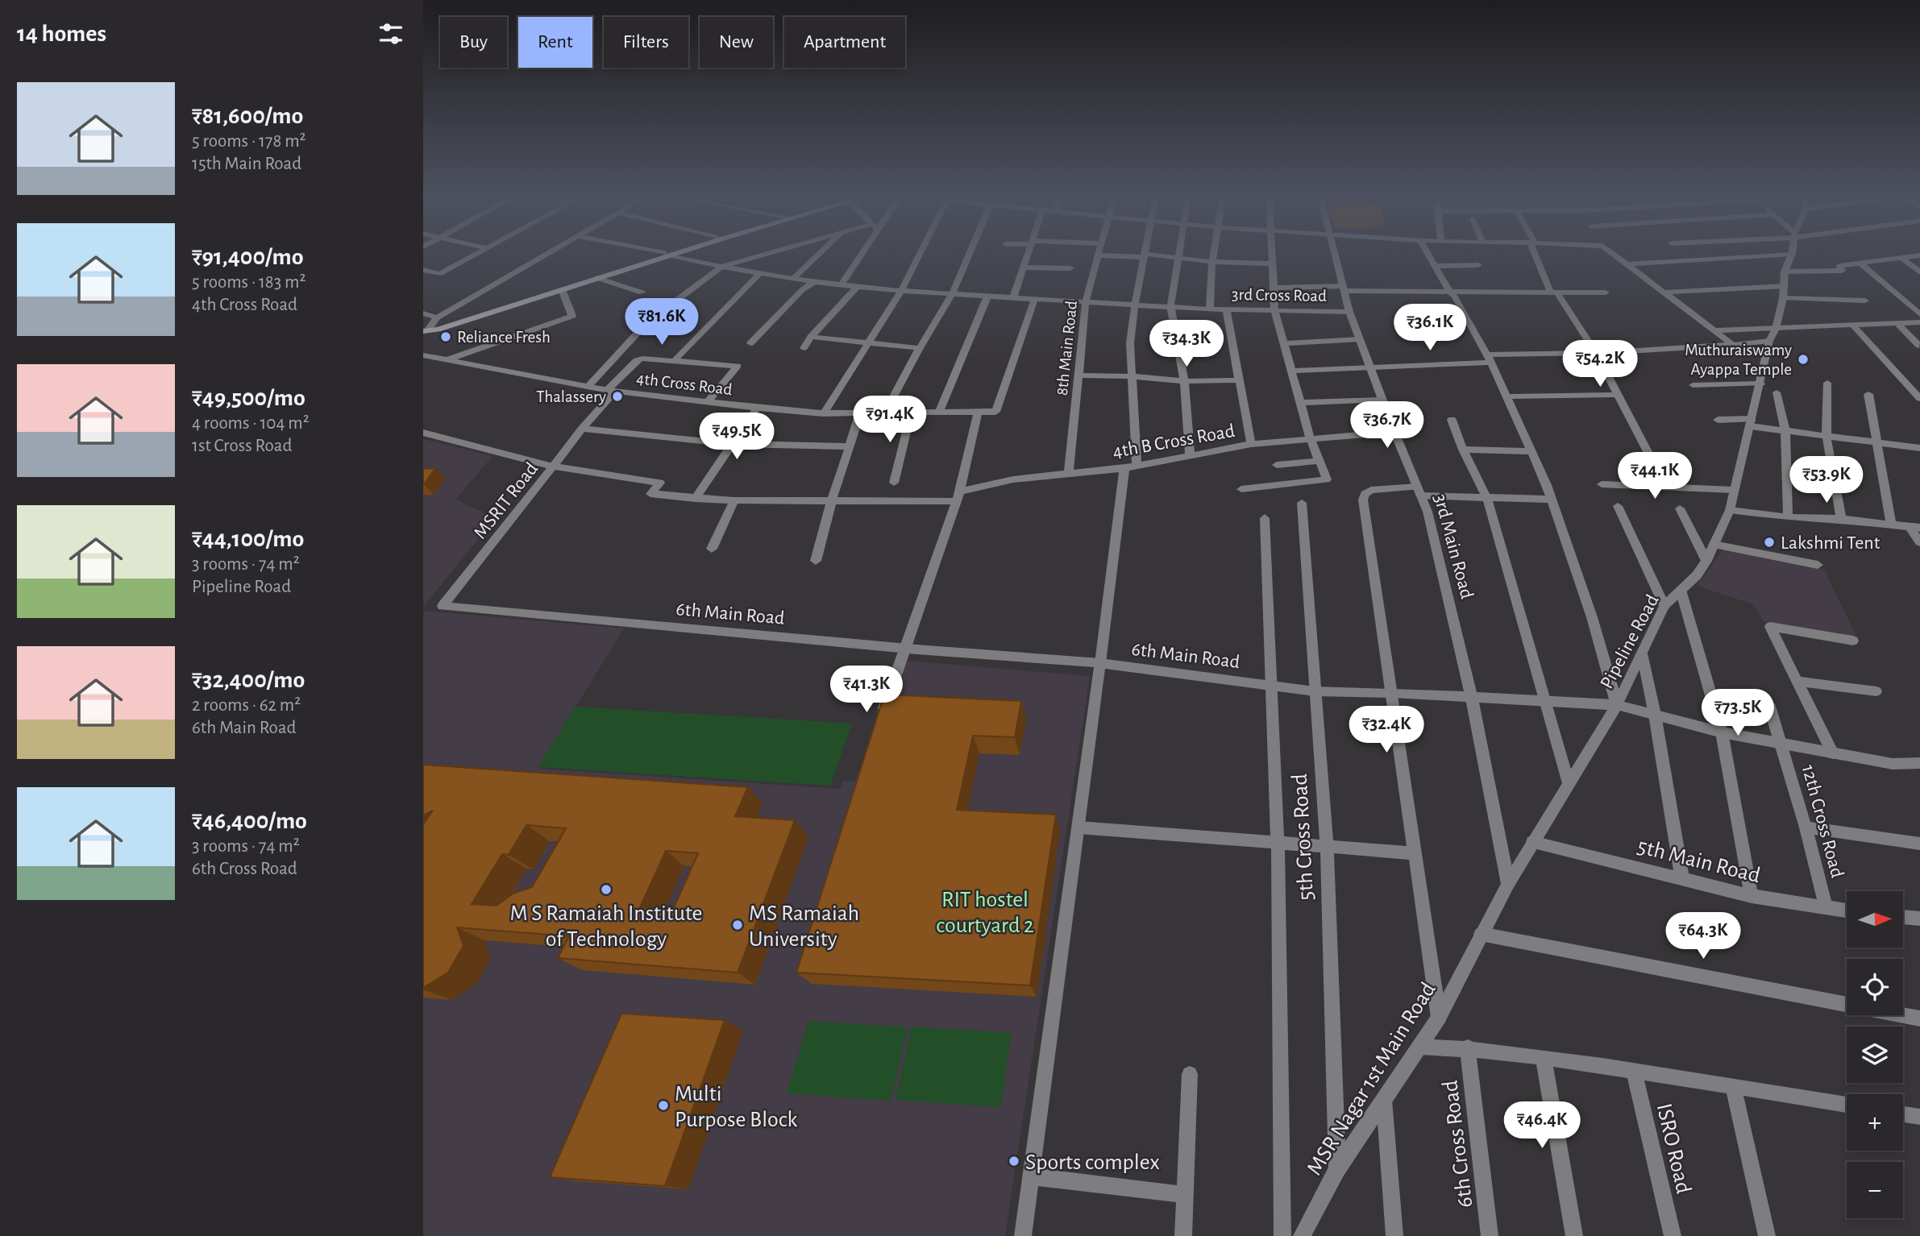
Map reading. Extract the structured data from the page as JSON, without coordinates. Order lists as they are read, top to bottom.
{
  "streets": {
    "street": [
      "3rd Cross Road",
      "8th Main Road",
      "4th Cross Road",
      "4th B Cross Road",
      "MSRIT Road",
      "3rd Main Road",
      "6th Main Road",
      "Pipeline Road",
      "12th Cross Road",
      "5th Cross Road",
      "5th Main Road",
      "MSR Nagar 1st Main Road",
      "6th Cross Road",
      "ISRO Road"
    ]
  },
  "crossings": [
    ["3rd Cross Road", "8th Main Road"],
    ["3rd Cross Road", "3rd Main Road"],
    ["8th Main Road", "4th B Cross Road"],
    ["4th B Cross Road", "3rd Main Road"],
    ["MSRIT Road", "6th Main Road"],
    ["3rd Main Road", "6th Main Road"],
    ["3rd Main Road", "Pipeline Road"],
    ["3rd Main Road", "MSR Nagar 1st Main Road"],
    ["6th Main Road", "Pipeline Road"],
    ["6th Main Road", "12th Cross Road"],
    ["6th Main Road", "5th Cross Road"],
    ["Pipeline Road", "5th Main Road"],
    ["Pipeline Road", "MSR Nagar 1st Main Road"],
    ["12th Cross Road", "5th Main Road"],
    ["5th Cross Road", "MSR Nagar 1st Main Road"]
  ],
  "parks": ["RIT hostel courtyard 2"],
  "places": [
    "Reliance Fresh",
    "Muthuraiswamy Ayappa Temple",
    "Thalassery",
    "Lakshmi Tent",
    "M S Ramaiah Institute of Technology",
    "MS Ramaiah University",
    "Multi Purpose Block",
    "Sports complex"
  ],
  "north": "right",
  "page": {
    "heading": "14 homes",
    "chip": [
      "Buy",
      "Rent",
      "Filters",
      "New",
      "Apartment"
    ],
    "list": [
      {
        "name": "₹81,600/mo",
        "note": "5 rooms · 178 m² · 15th Main Road"
      },
      {
        "name": "₹91,400/mo",
        "note": "5 rooms · 183 m² · 4th Cross Road"
      },
      {
        "name": "₹49,500/mo",
        "note": "4 rooms · 104 m² · 1st Cross Road"
      },
      {
        "name": "₹44,100/mo",
        "note": "3 rooms · 74 m² · Pipeline Road"
      },
      {
        "name": "₹32,400/mo",
        "note": "2 rooms · 62 m² · 6th Main Road"
      },
      {
        "name": "₹46,400/mo",
        "note": "3 rooms · 74 m² · 6th Cross Road"
      }
    ],
    "price": [
      "₹81.6K",
      "₹36.1K",
      "₹34.3K",
      "₹54.2K",
      "₹91.4K",
      "₹36.7K",
      "₹49.5K",
      "₹44.1K",
      "₹53.9K",
      "₹41.3K",
      "₹73.5K",
      "₹32.4K",
      "₹64.3K",
      "₹46.4K"
    ],
    "map_buttons": ["+", "−"]
  }
}
